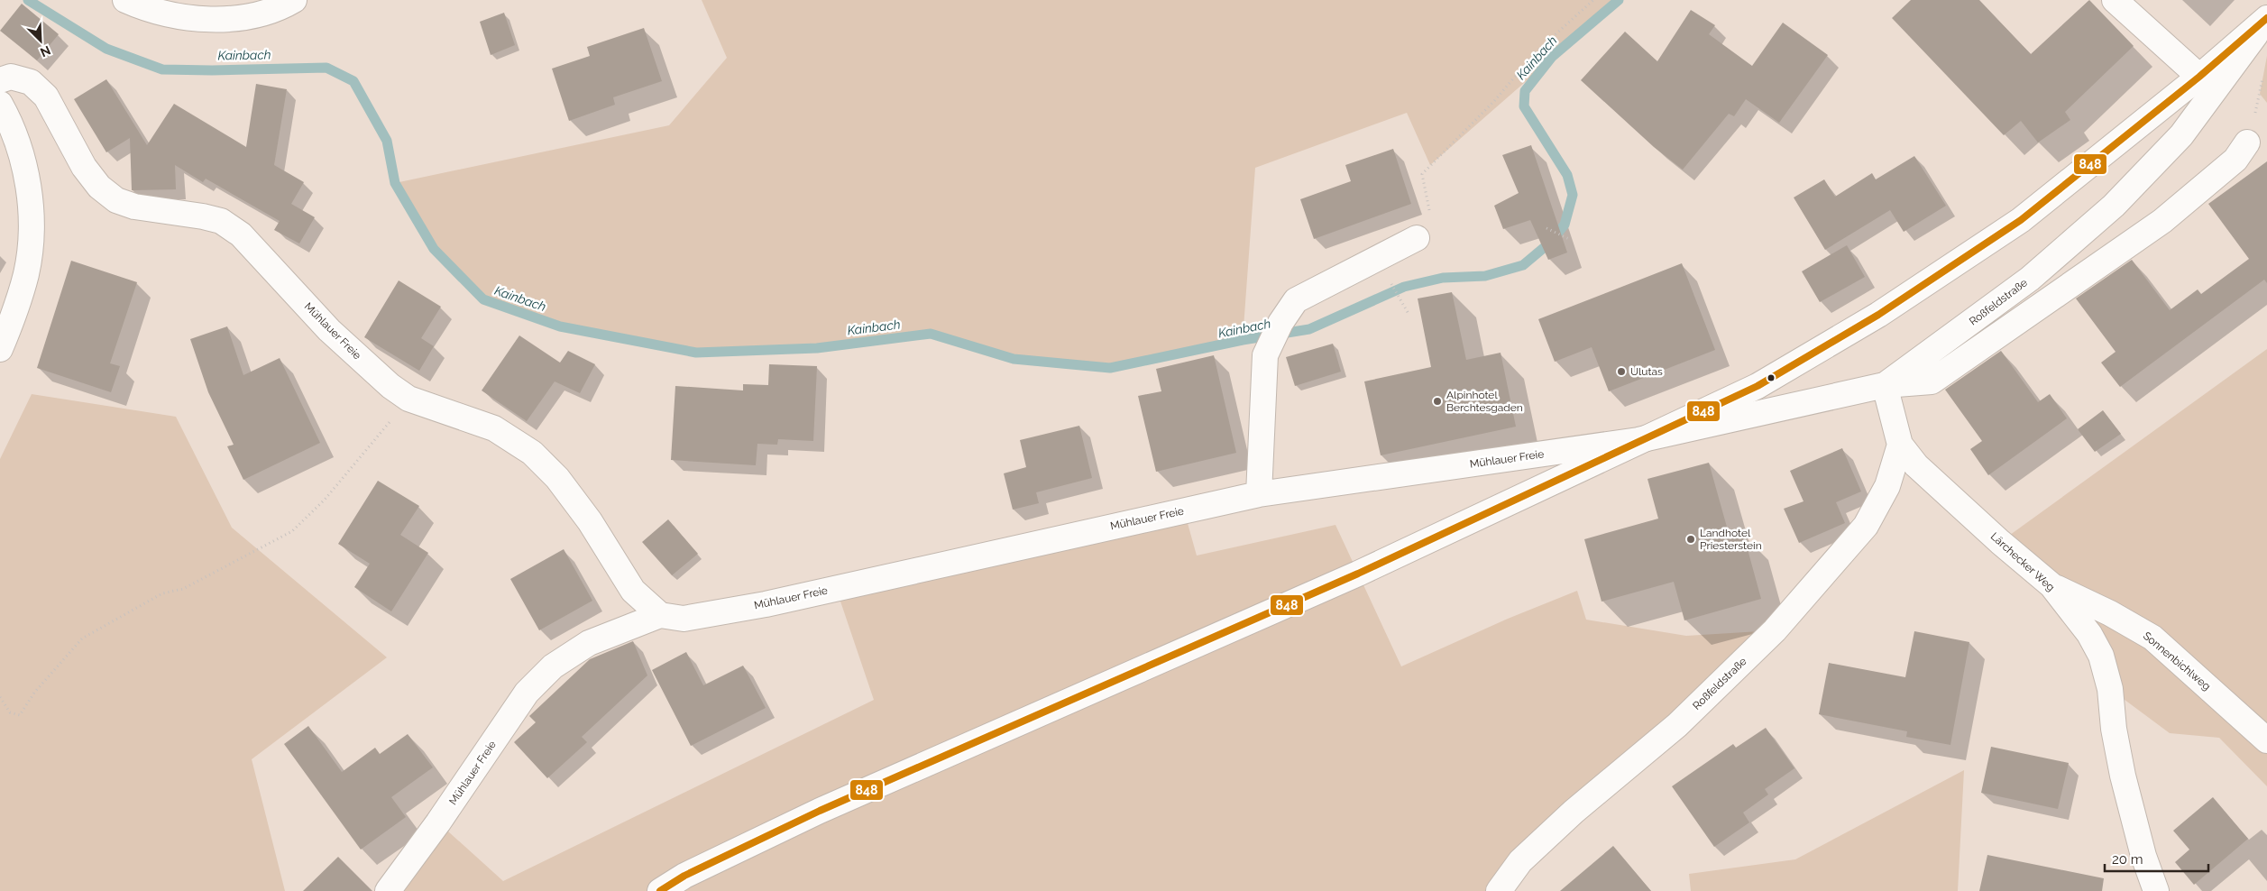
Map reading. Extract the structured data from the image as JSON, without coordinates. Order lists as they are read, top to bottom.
{
  "streets": {
    "street": [
      "Roßfeldstraße",
      "Mühlauer Freie",
      "Lärchecker Weg",
      "Sonnenbichlweg"
    ]
  },
  "crossings": [
    ["Roßfeldstraße", "Mühlauer Freie"],
    ["Roßfeldstraße", "Lärchecker Weg"],
    ["Lärchecker Weg", "Sonnenbichlweg"]
  ],
  "water": ["Kainbach"],
  "places": ["Ulutas", "Alpinhotel Berchtesgaden", "Landhotel Priesterstein"],
  "lines": ["transit line 848"],
  "scale_bar": "20 m",
  "north": "bottom right"
}
